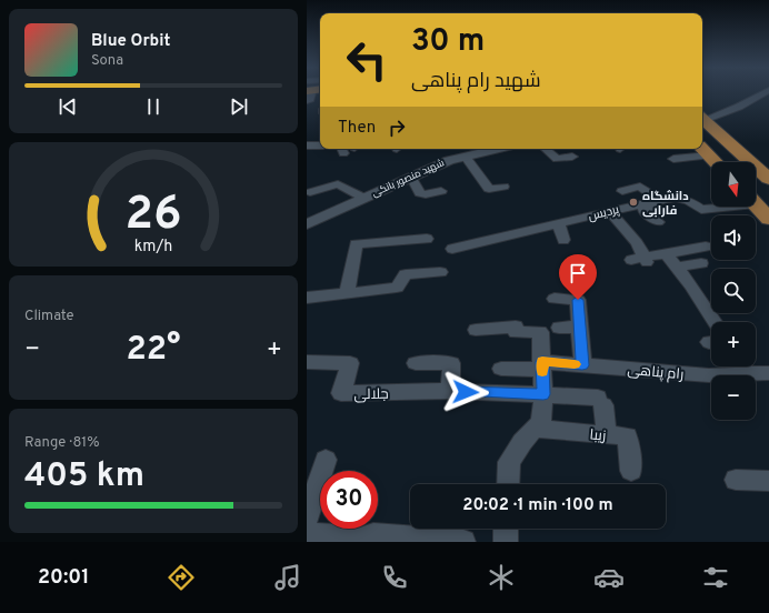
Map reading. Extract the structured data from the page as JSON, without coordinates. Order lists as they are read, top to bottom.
{
  "streets": {
    "street": [
      "شهید منصور بانکی",
      "پردیس",
      "رام پناهی",
      "جلالی",
      "زیبا"
    ]
  },
  "crossings": [
    ["جلالی", "زیبا"]
  ],
  "places": ["دانشگاه فارابی"],
  "north": "bottom",
  "page": {
    "turn": ["30 m", "شهید رام پناهی"],
    "song": ["Blue Orbit", "Sona"],
    "then": "Then",
    "map_buttons": ["+", "−"],
    "tile": [
      "Climate",
      ["Range · 81%", "405 km"]
    ],
    "heat": ["−", "22°", "+"],
    "limit": "30",
    "trip": "20:02 · 1 min · 100 m",
    "tabs": "20:01",
    "gauge": ["26", "km/h"]
  }
}
